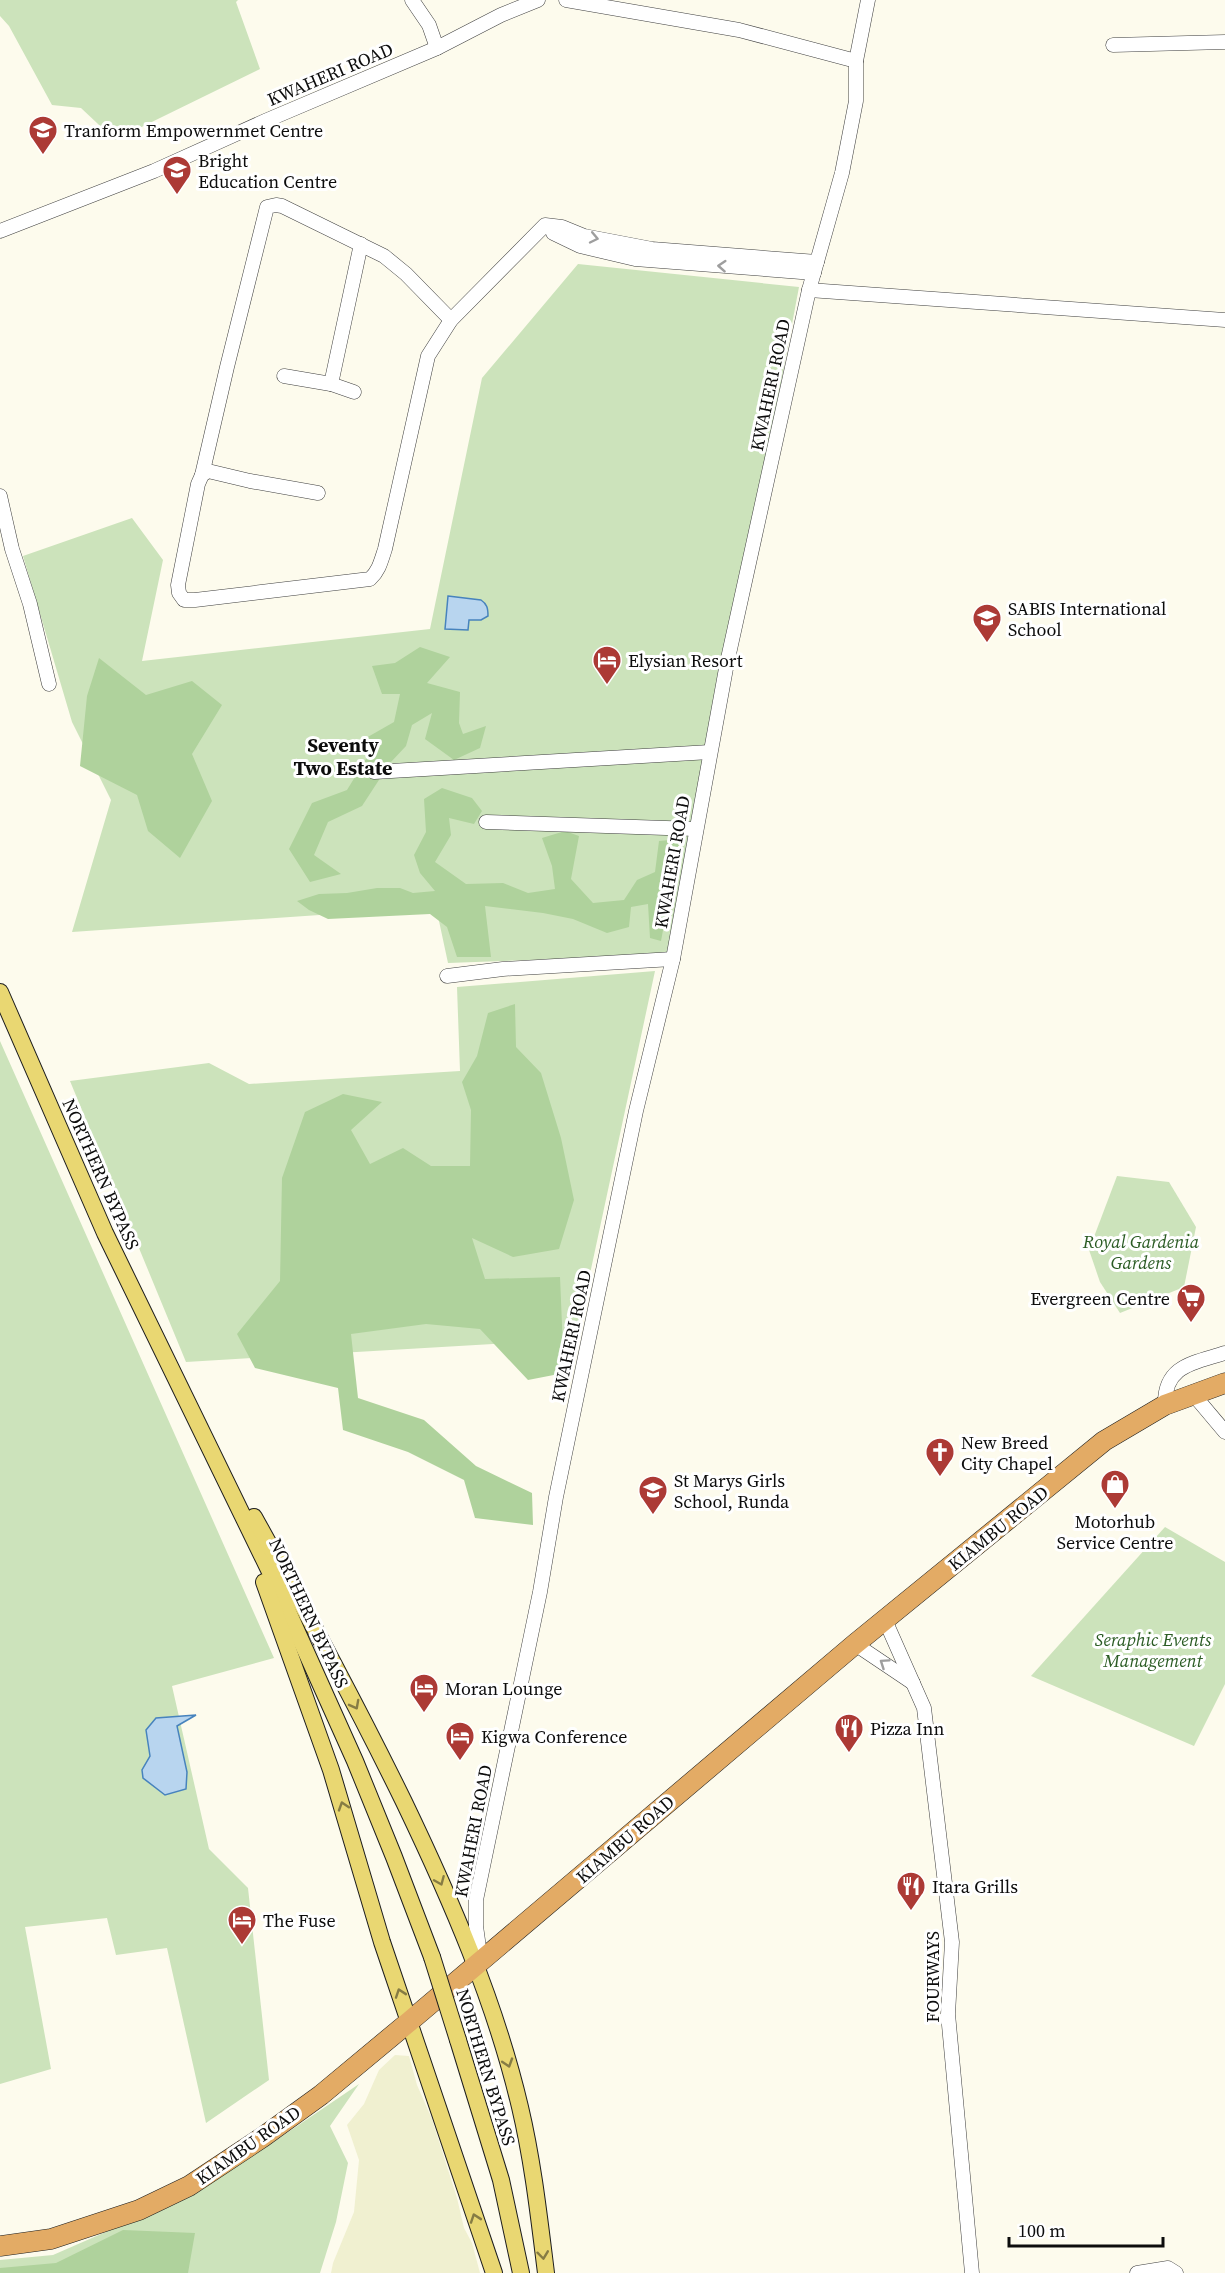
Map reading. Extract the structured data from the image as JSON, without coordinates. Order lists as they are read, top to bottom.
{
  "streets": {
    "highway": ["KIAMBU ROAD"],
    "main road": ["NORTHERN BYPASS"],
    "street": ["KWAHERI ROAD", "FOURWAYS"]
  },
  "crossings": [
    ["KWAHERI ROAD", "KIAMBU ROAD"],
    ["KIAMBU ROAD", "FOURWAYS"]
  ],
  "districts": ["Seventy Two Estate"],
  "parks": ["Royal Gardenia Gardens", "Seraphic Events Management"],
  "places": {
    "school or university": [
      "Tranform Empowernmet Centre",
      "Bright Education Centre",
      "SABIS International School",
      "St Marys Girls School, Runda"
    ],
    "hotel": [
      "Elysian Resort",
      "Moran Lounge",
      "Kigwa Conference",
      "The Fuse"
    ],
    "supermarket": ["Evergreen Centre"],
    "church": ["New Breed City Chapel"],
    "shop": ["Motorhub Service Centre"],
    "restaurant": ["Pizza Inn", "Itara Grills"]
  },
  "scale_bar": "100 m"
}
